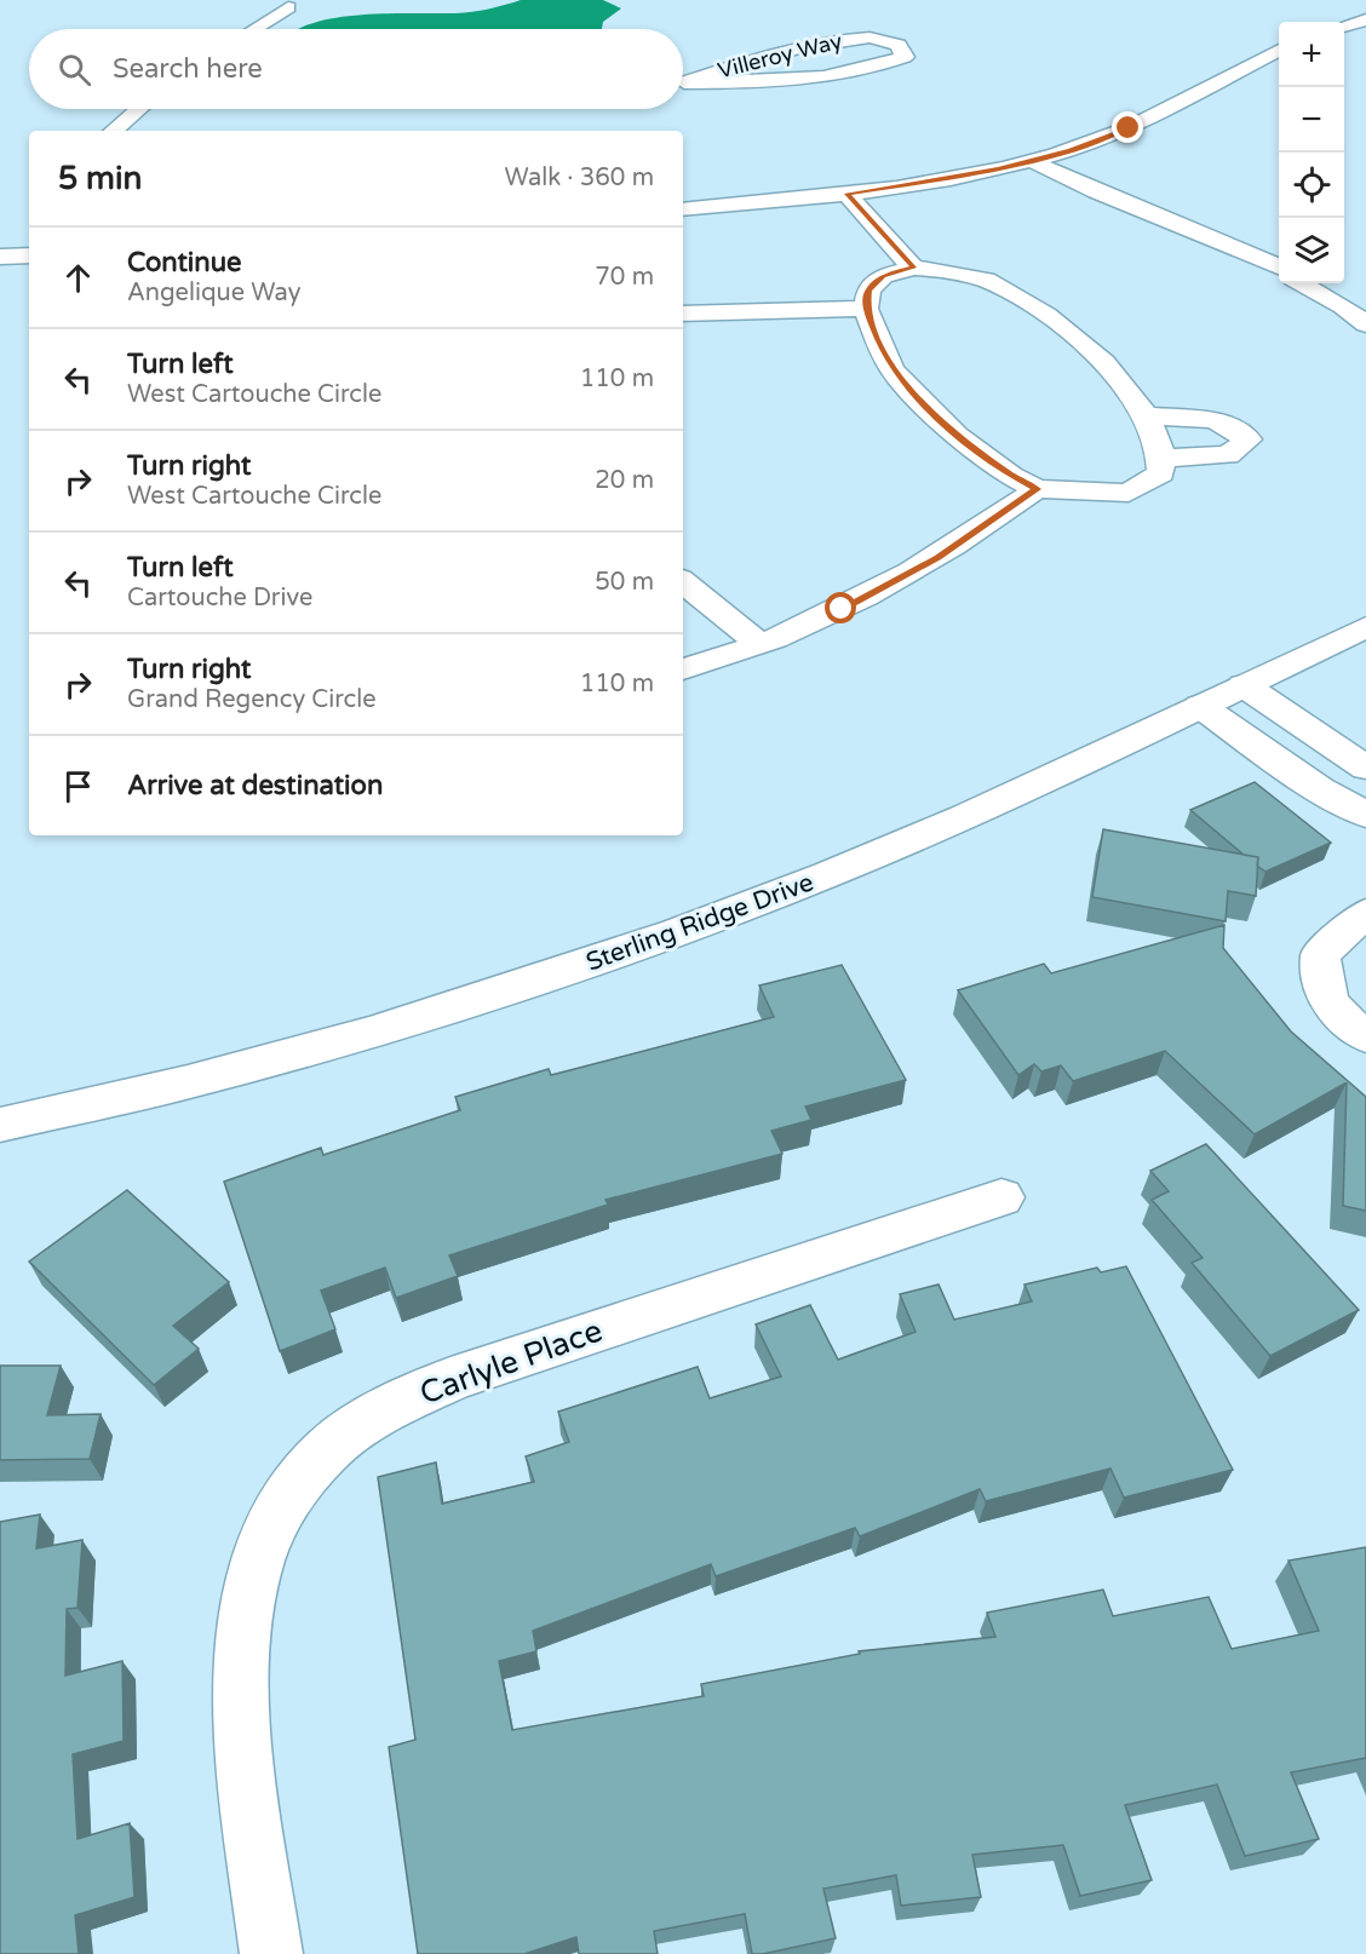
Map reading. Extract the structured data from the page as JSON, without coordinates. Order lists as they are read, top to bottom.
{
  "streets": {
    "street": ["Villeroy Way", "Sterling Ridge Drive", "Carlyle Place"]
  },
  "page": {
    "map_buttons": ["+", "−"],
    "search": "Search here",
    "heading": ["5 min", "Walk · 360 m"],
    "list": [
      ["Continue", "Angelique Way", "70 m"],
      ["Turn left", "West Cartouche Circle", "110 m"],
      ["Turn right", "West Cartouche Circle", "20 m"],
      ["Turn left", "Cartouche Drive", "50 m"],
      ["Turn right", "Grand Regency Circle", "110 m"],
      "Arrive at destination"
    ]
  }
}
